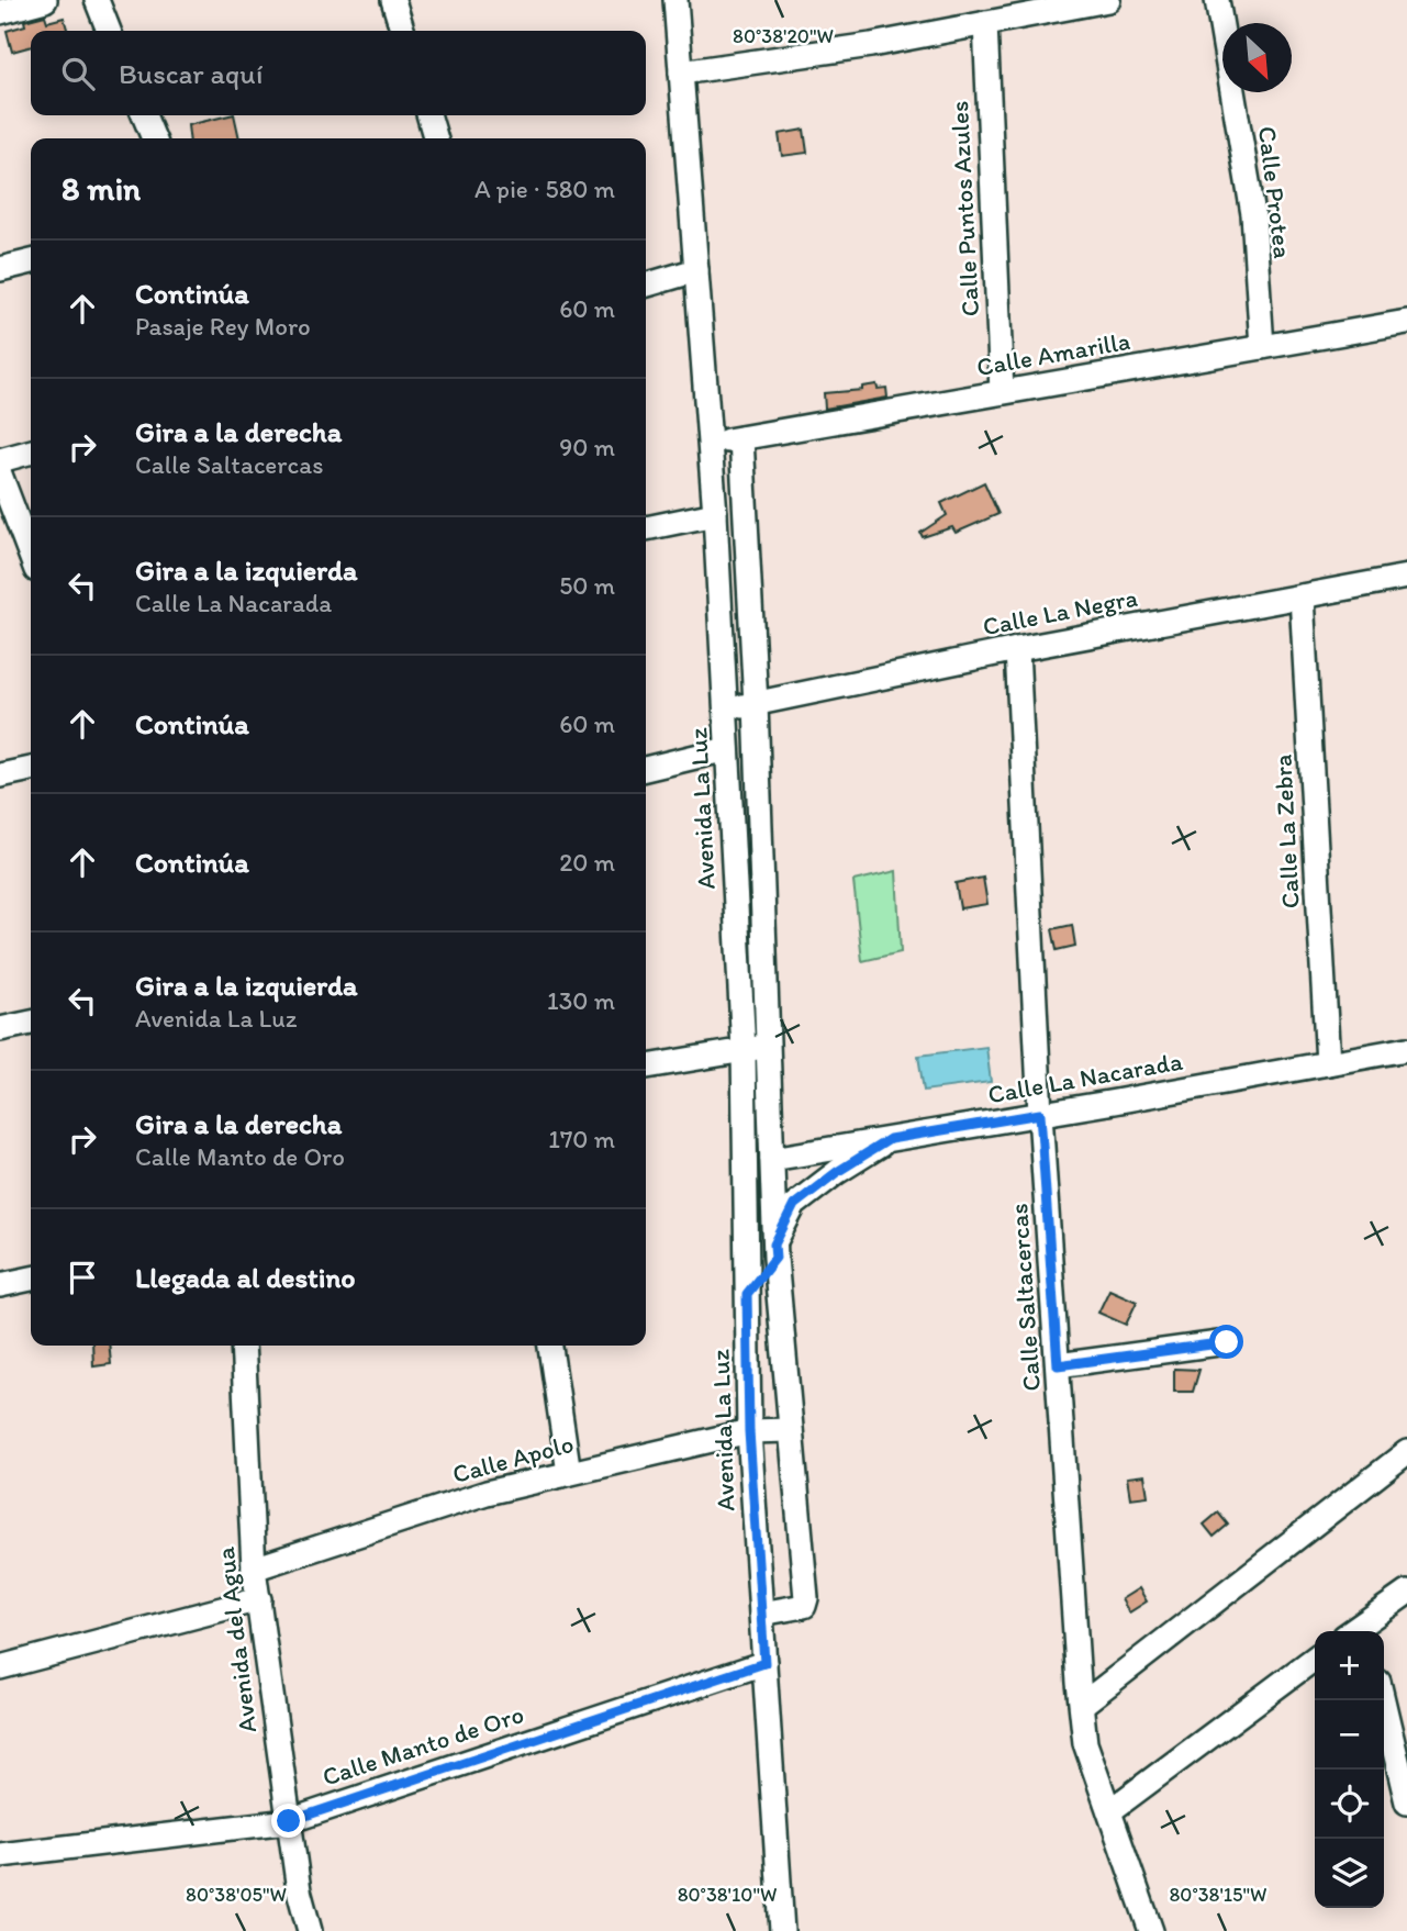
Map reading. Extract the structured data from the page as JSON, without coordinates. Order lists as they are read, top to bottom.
{
  "streets": {
    "street": [
      "Calle Protea",
      "Calle Puntos Azules",
      "Calle Amarilla",
      "Calle La Negra",
      "Avenida La Luz",
      "Calle La Zebra",
      "Calle La Nacarada",
      "Calle Saltacercas",
      "Calle Apolo",
      "Avenida del Agua",
      "Calle Manto de Oro"
    ]
  },
  "crossings": [
    ["Calle Protea", "Calle Amarilla"],
    ["Calle Puntos Azules", "Calle Amarilla"],
    ["Calle Amarilla", "Avenida La Luz"],
    ["Calle La Negra", "Avenida La Luz"],
    ["Calle La Negra", "Calle La Zebra"],
    ["Calle La Negra", "Calle Saltacercas"],
    ["Avenida La Luz", "Calle Apolo"],
    ["Avenida La Luz", "Calle Manto de Oro"],
    ["Calle La Zebra", "Calle La Nacarada"],
    ["Calle La Nacarada", "Calle Saltacercas"],
    ["Calle Apolo", "Avenida del Agua"],
    ["Avenida del Agua", "Calle Manto de Oro"]
  ],
  "north": "bottom right",
  "page": {
    "search": "Buscar aquí",
    "heading": ["8 min", "A pie · 580 m"],
    "list": [
      ["Continúa", "Pasaje Rey Moro", "60 m"],
      ["Gira a la derecha", "Calle Saltacercas", "90 m"],
      ["Gira a la izquierda", "Calle La Nacarada", "50 m"],
      ["Continúa", "60 m"],
      ["Continúa", "20 m"],
      ["Gira a la izquierda", "Avenida La Luz", "130 m"],
      ["Gira a la derecha", "Calle Manto de Oro", "170 m"],
      "Llegada al destino"
    ],
    "map_buttons": ["+", "−"]
  },
  "coordinates": [
    "80°38'20\"W",
    "80°38'05\"W",
    "80°38'10\"W",
    "80°38'15\"W"
  ]
}
